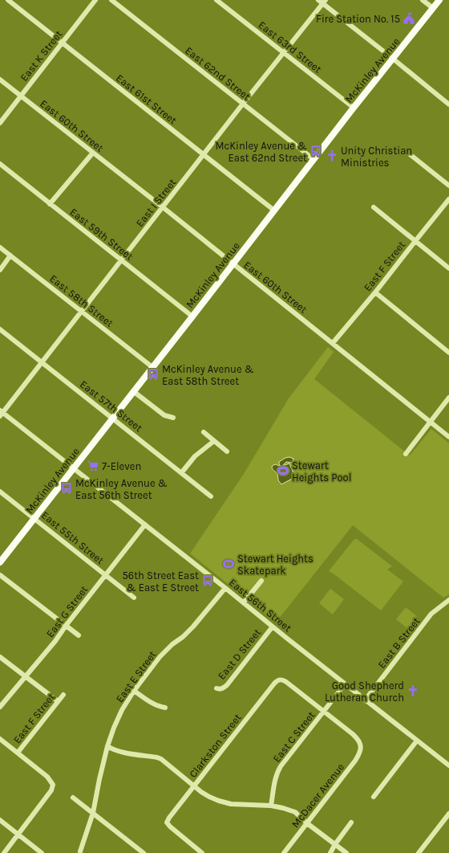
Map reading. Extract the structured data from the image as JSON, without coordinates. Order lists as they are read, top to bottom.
{
  "streets": {
    "main road": ["McKinley Avenue"],
    "street": [
      "East 63rd Street",
      "East K Street",
      "East 62nd Street",
      "East 61st Street",
      "East 60th Street",
      "East I Street",
      "East 59th Street",
      "East F Street",
      "East 58th Street",
      "East 57th Street",
      "East 55th Street",
      "East 56th Street",
      "East G Street",
      "East B Street",
      "East D Street",
      "East E Street",
      "East C Street",
      "Clarkston Street",
      "McDacer Avenue"
    ]
  },
  "crossings": [
    ["East 63rd Street", "McKinley Avenue"],
    ["East 63rd Street", "East I Street"],
    ["East K Street", "East 61st Street"],
    ["East K Street", "East 60th Street"],
    ["McKinley Avenue", "East 62nd Street"],
    ["McKinley Avenue", "East 61st Street"],
    ["McKinley Avenue", "East 60th Street"],
    ["McKinley Avenue", "East 59th Street"],
    ["McKinley Avenue", "East 58th Street"],
    ["McKinley Avenue", "East 57th Street"],
    ["McKinley Avenue", "East 55th Street"],
    ["McKinley Avenue", "East 56th Street"],
    ["East 62nd Street", "East I Street"],
    ["East 61st Street", "East I Street"],
    ["East 60th Street", "East I Street"],
    ["East 60th Street", "East F Street"],
    ["East I Street", "East 59th Street"],
    ["East I Street", "East 58th Street"],
    ["East I Street", "East 57th Street"],
    ["East I Street", "East 56th Street"],
    ["East 55th Street", "East G Street"],
    ["East 56th Street", "East G Street"],
    ["East 56th Street", "East B Street"],
    ["East 56th Street", "East D Street"],
    ["East 56th Street", "East E Street"],
    ["East 56th Street", "East C Street"],
    ["East C Street", "Clarkston Street"],
    ["East C Street", "McDacer Avenue"],
    ["Clarkston Street", "McDacer Avenue"]
  ],
  "places": {
    "public building": ["Fire Station No. 15"],
    "bus stop": [
      "McKinley Avenue & East 62nd Street",
      "McKinley Avenue & East 58th Street",
      "McKinley Avenue & East 56th Street",
      "56th Street East & East E Street"
    ],
    "church": ["Unity Christian Ministries", "Good Shepherd Lutheran Church"],
    "supermarket": ["7-Eleven"],
    "sports": ["Stewart Heights Pool", "Stewart Heights Skatepark"]
  }
}
